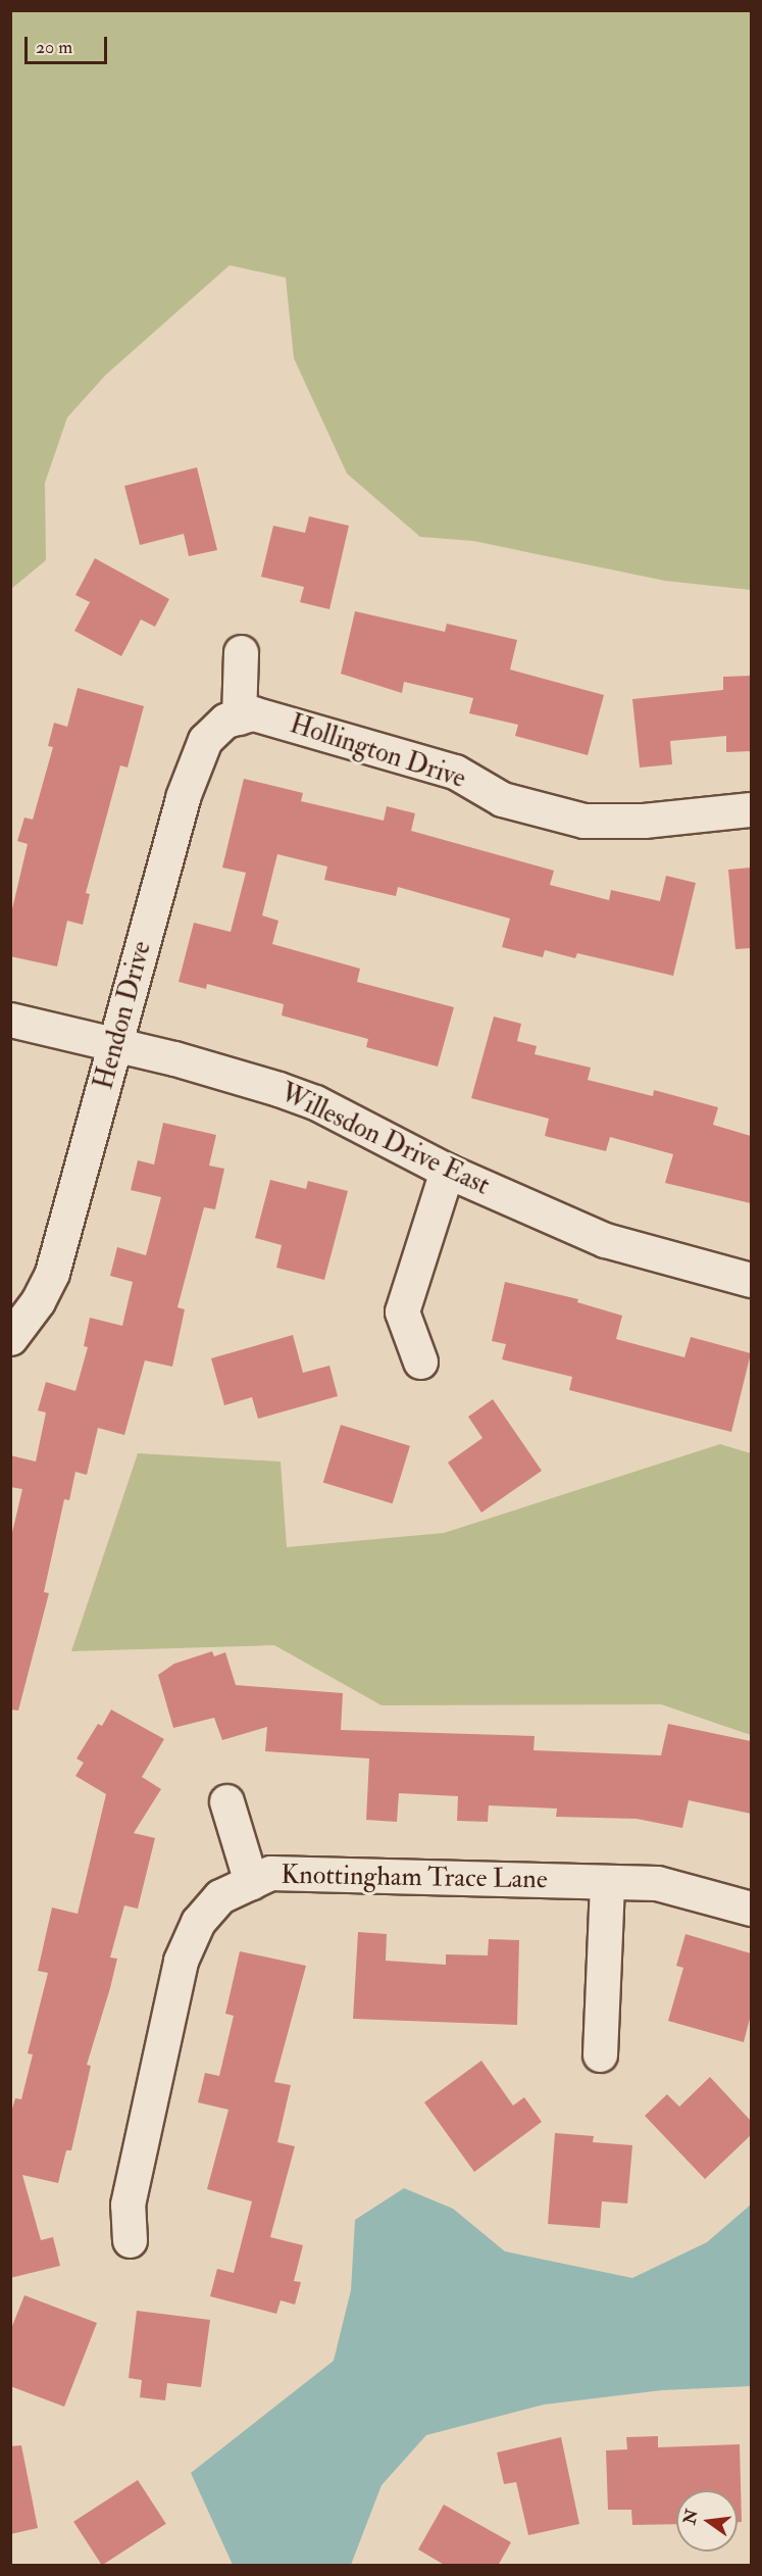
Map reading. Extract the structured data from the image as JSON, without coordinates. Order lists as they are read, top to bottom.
{
  "streets": {
    "street": [
      "Hollington Drive",
      "Hendon Drive",
      "Willesdon Drive East",
      "Knottingham Trace Lane"
    ]
  },
  "crossings": [
    ["Hollington Drive", "Hendon Drive"],
    ["Hendon Drive", "Willesdon Drive East"]
  ],
  "scale_bar": "20 m",
  "north": "left"
}
